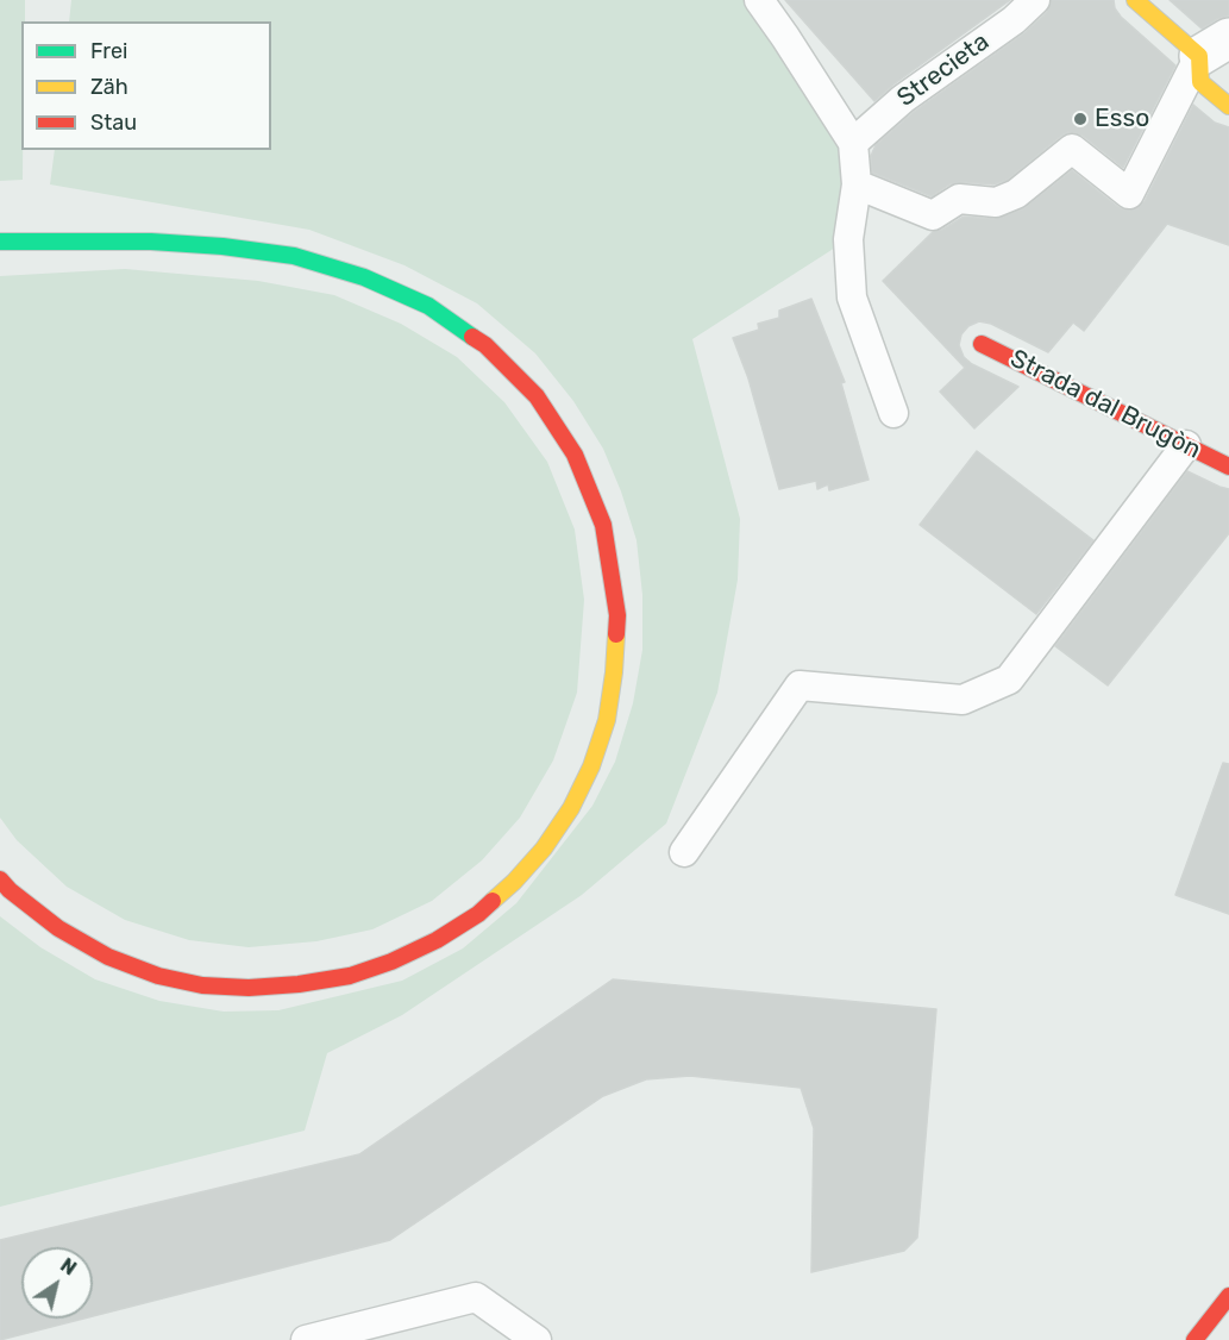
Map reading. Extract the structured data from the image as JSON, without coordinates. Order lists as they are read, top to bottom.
{
  "streets": {
    "main road": ["Strada dal Brugòn"],
    "lane": ["Strecieta"]
  },
  "places": ["Esso"],
  "legend": ["Frei", "Zäh", "Stau"],
  "north": "top right"
}
